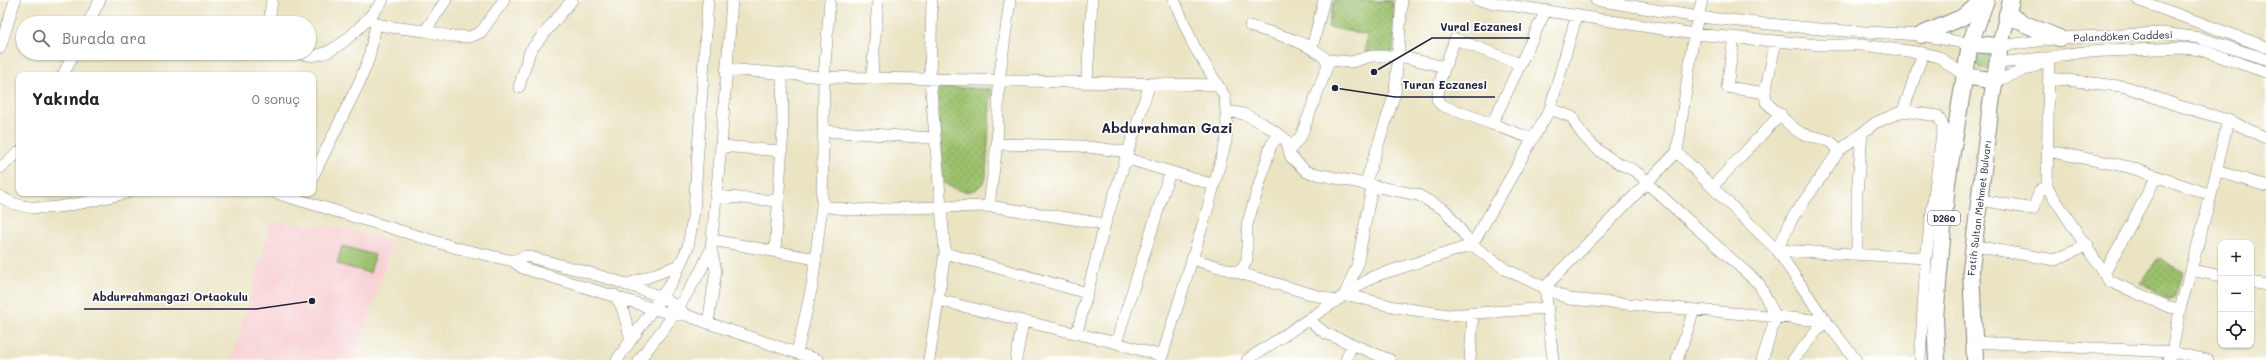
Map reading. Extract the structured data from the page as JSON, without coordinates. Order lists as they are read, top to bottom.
{
  "streets": {
    "highway": ["Fatih Sultan Mehmet Bulvarı", "D260"],
    "street": ["Palandöken Caddesi"]
  },
  "crossings": [
    ["Palandöken Caddesi", "Fatih Sultan Mehmet Bulvarı"]
  ],
  "districts": ["Abdurrahman Gazi"],
  "places": ["Vural Eczanesi", "Turan Eczanesi", "Abdurrahmangazi Ortaokulu"],
  "page": {
    "search": "Burada ara",
    "heading": ["Yakında", "0 sonuç"],
    "map_buttons": ["+", "−"]
  }
}
